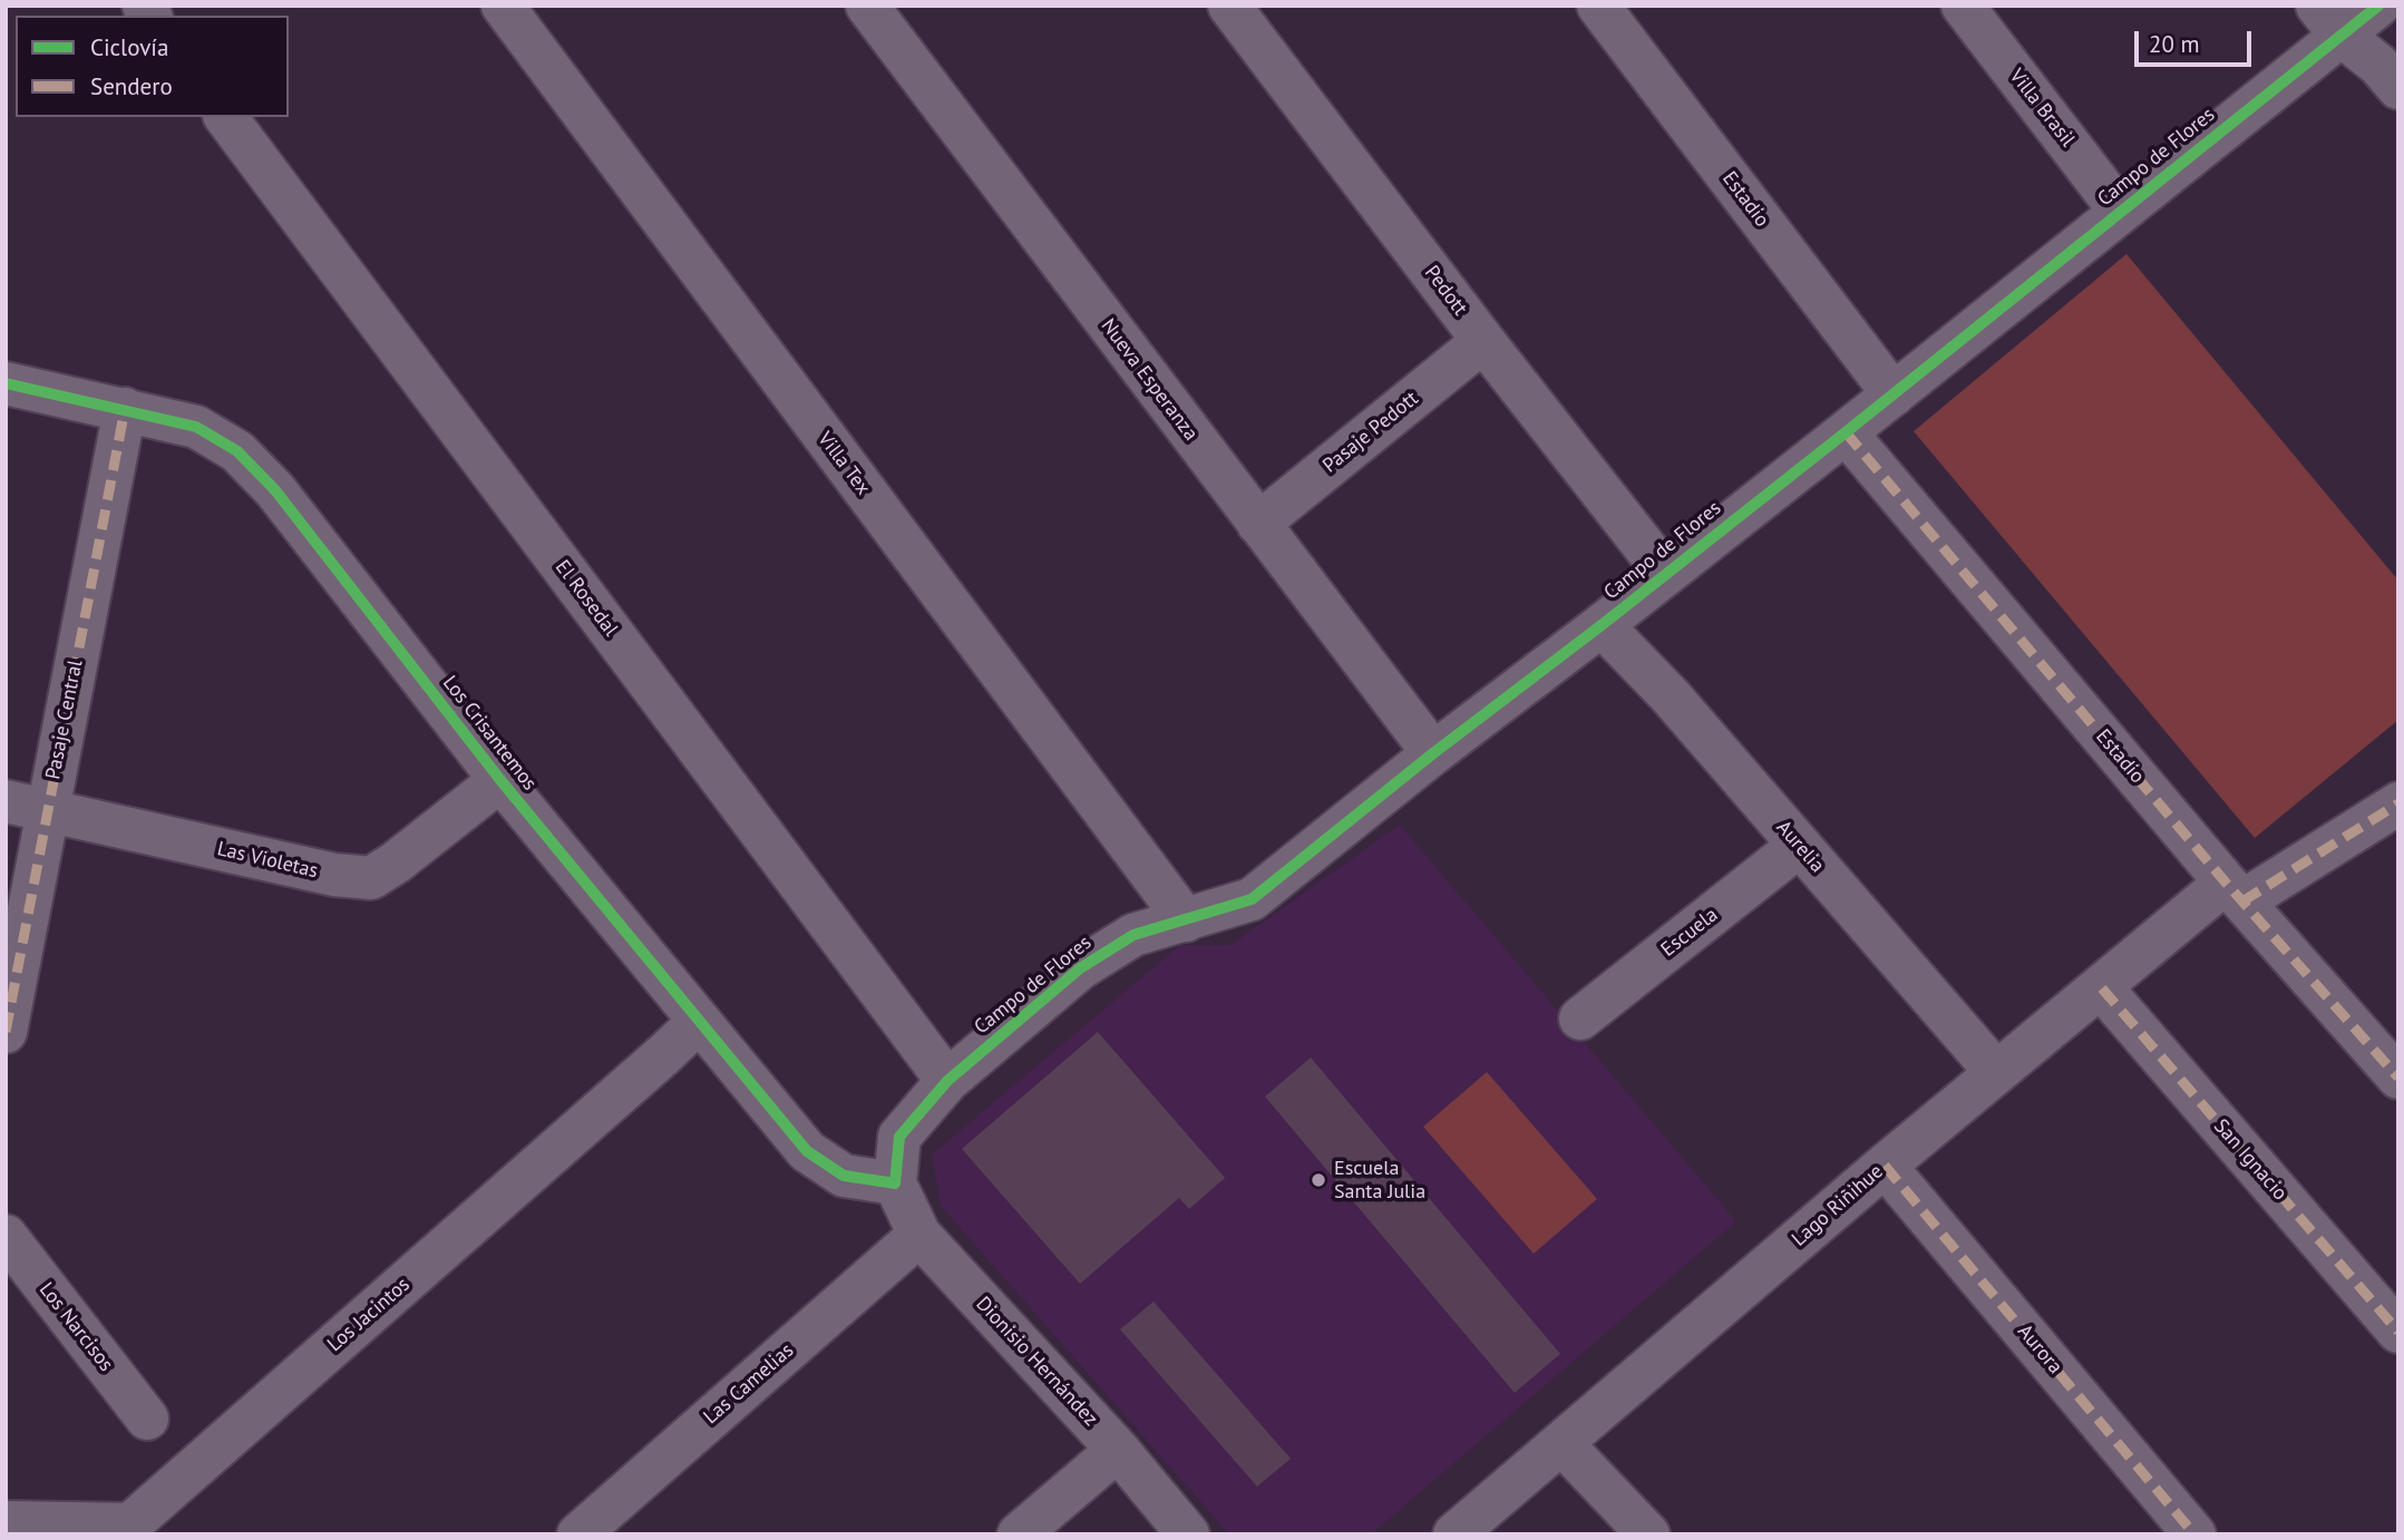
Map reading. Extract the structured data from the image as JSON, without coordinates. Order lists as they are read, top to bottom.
{
  "streets": {
    "street": [
      "Villa Brasil",
      "Campo de Flores",
      "Estadio",
      "Pedott",
      "Nueva Esperanza",
      "Pasaje Pedott",
      "Villa Tex",
      "El Rosedal",
      "Pasaje Central",
      "Los Crisantemos",
      "Aurelia",
      "Las Violetas",
      "Escuela",
      "San Ignacio",
      "Lago Riñihue",
      "Los Jacintos",
      "Los Narcisos",
      "Aurora",
      "Dionisio Hernández",
      "Las Camelias"
    ]
  },
  "crossings": [
    ["Villa Brasil", "Campo de Flores"],
    ["Campo de Flores", "Estadio"],
    ["Campo de Flores", "Pedott"],
    ["Campo de Flores", "Nueva Esperanza"],
    ["Campo de Flores", "Villa Tex"],
    ["Campo de Flores", "El Rosedal"],
    ["Campo de Flores", "Aurelia"],
    ["Estadio", "Lago Riñihue"],
    ["Pedott", "Pasaje Pedott"],
    ["Nueva Esperanza", "Pasaje Pedott"],
    ["Pasaje Central", "Los Crisantemos"],
    ["Pasaje Central", "Las Violetas"],
    ["Los Crisantemos", "Las Violetas"],
    ["Los Crisantemos", "Los Jacintos"],
    ["Los Crisantemos", "Dionisio Hernández"],
    ["Aurelia", "Escuela"],
    ["Aurelia", "Lago Riñihue"],
    ["San Ignacio", "Lago Riñihue"],
    ["Lago Riñihue", "Aurora"],
    ["Dionisio Hernández", "Las Camelias"]
  ],
  "places": ["Escuela Santa Julia"],
  "legend": ["Ciclovía", "Sendero"],
  "scale_bar": "20 m"
}
